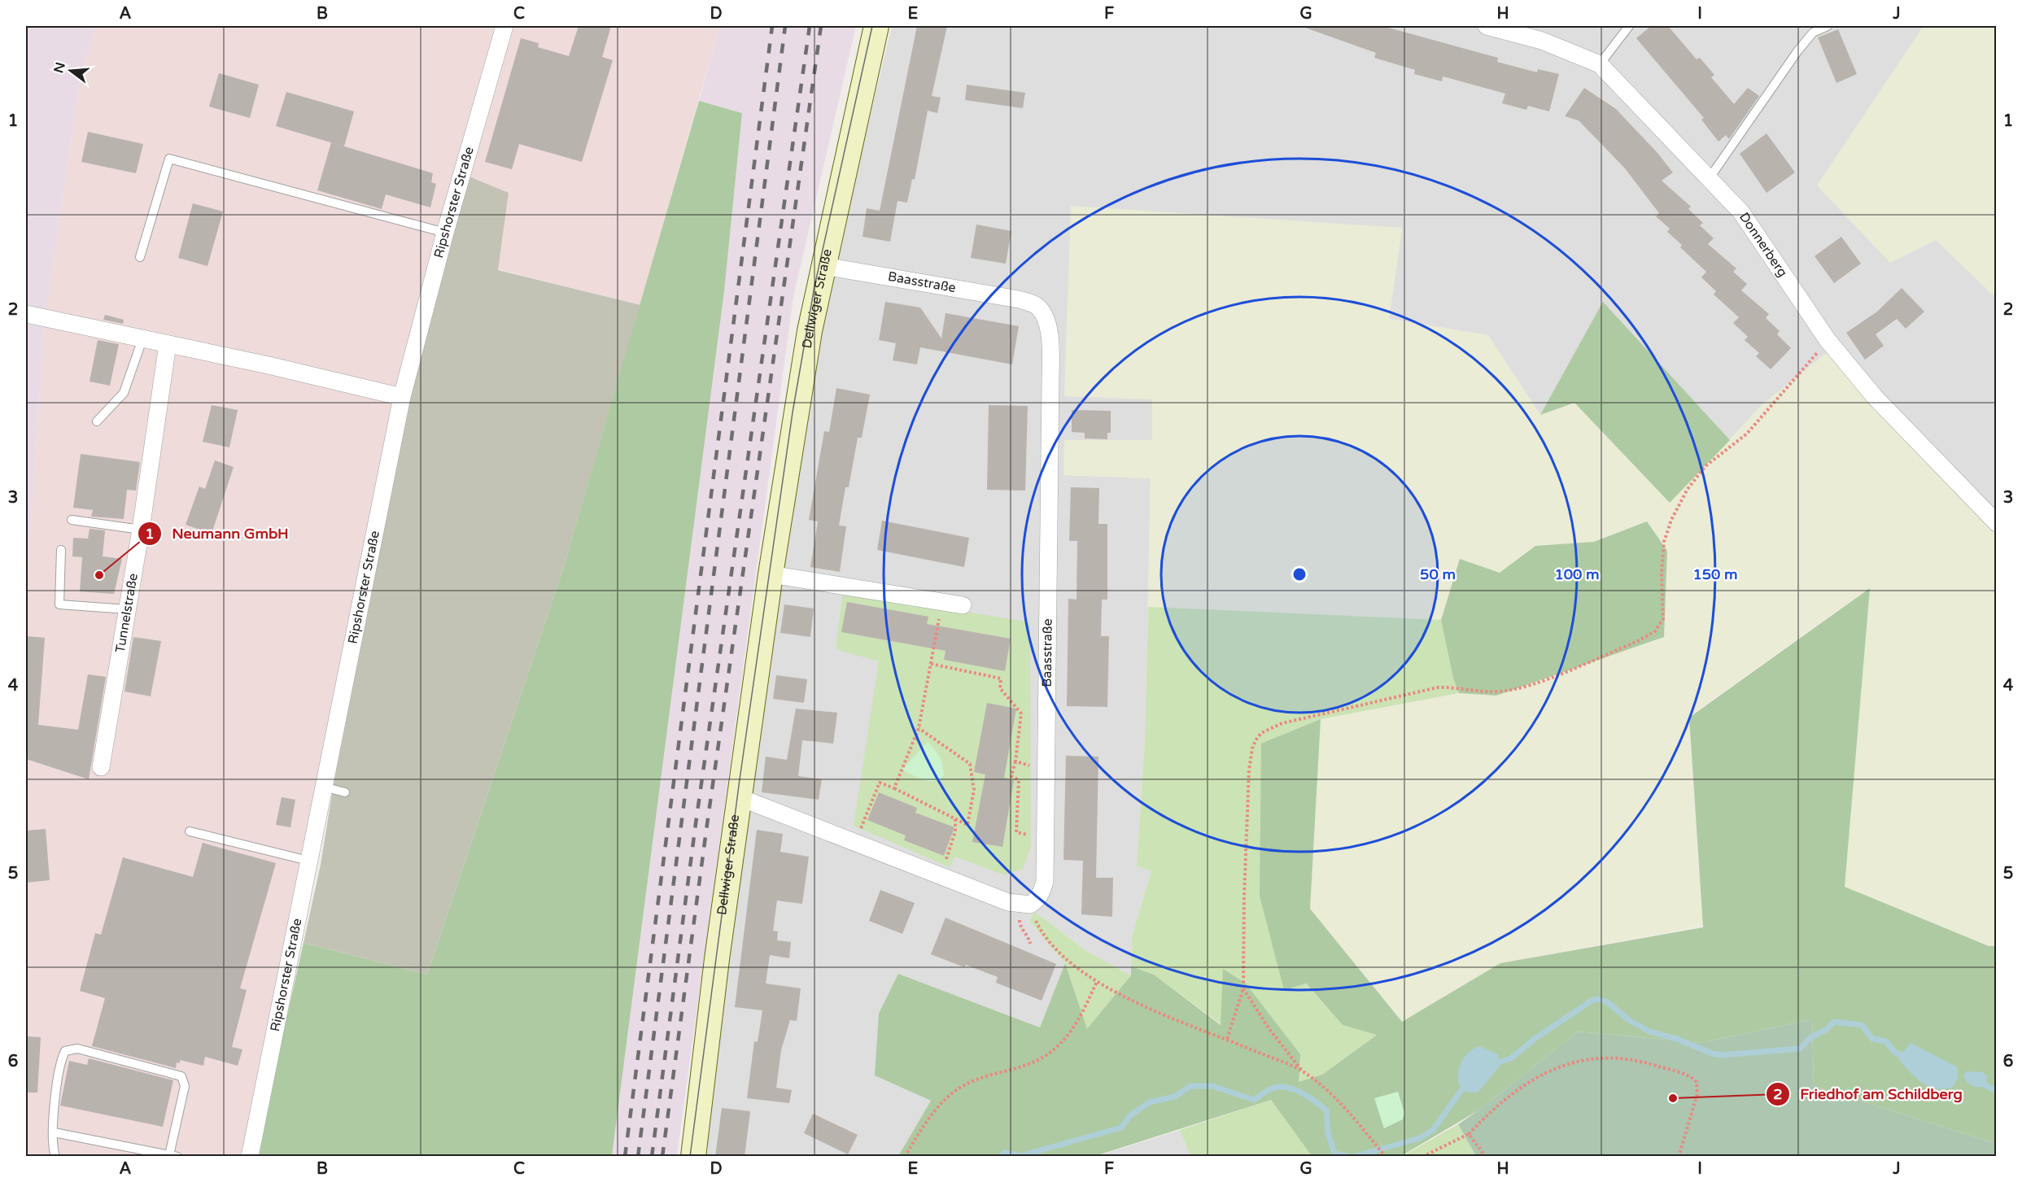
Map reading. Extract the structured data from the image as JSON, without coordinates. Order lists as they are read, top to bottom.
{
  "streets": {
    "main road": ["Dellwiger Straße"],
    "street": [
      "Ripshorster Straße",
      "Donnerberg",
      "Baasstraße",
      "Tunnelstraße"
    ]
  },
  "crossings": [
    ["Baasstraße", "Dellwiger Straße"]
  ],
  "places": ["Neumann GmbH", "Friedhof am Schildberg"],
  "north": "left",
  "grid": {
    "columns": [
      "A",
      "B",
      "C",
      "D",
      "E",
      "F",
      "G",
      "H",
      "I",
      "J"
    ],
    "rows": [
      "1",
      "2",
      "3",
      "4",
      "5",
      "6"
    ]
  },
  "rings": ["50 m", "100 m", "150 m"]
}
